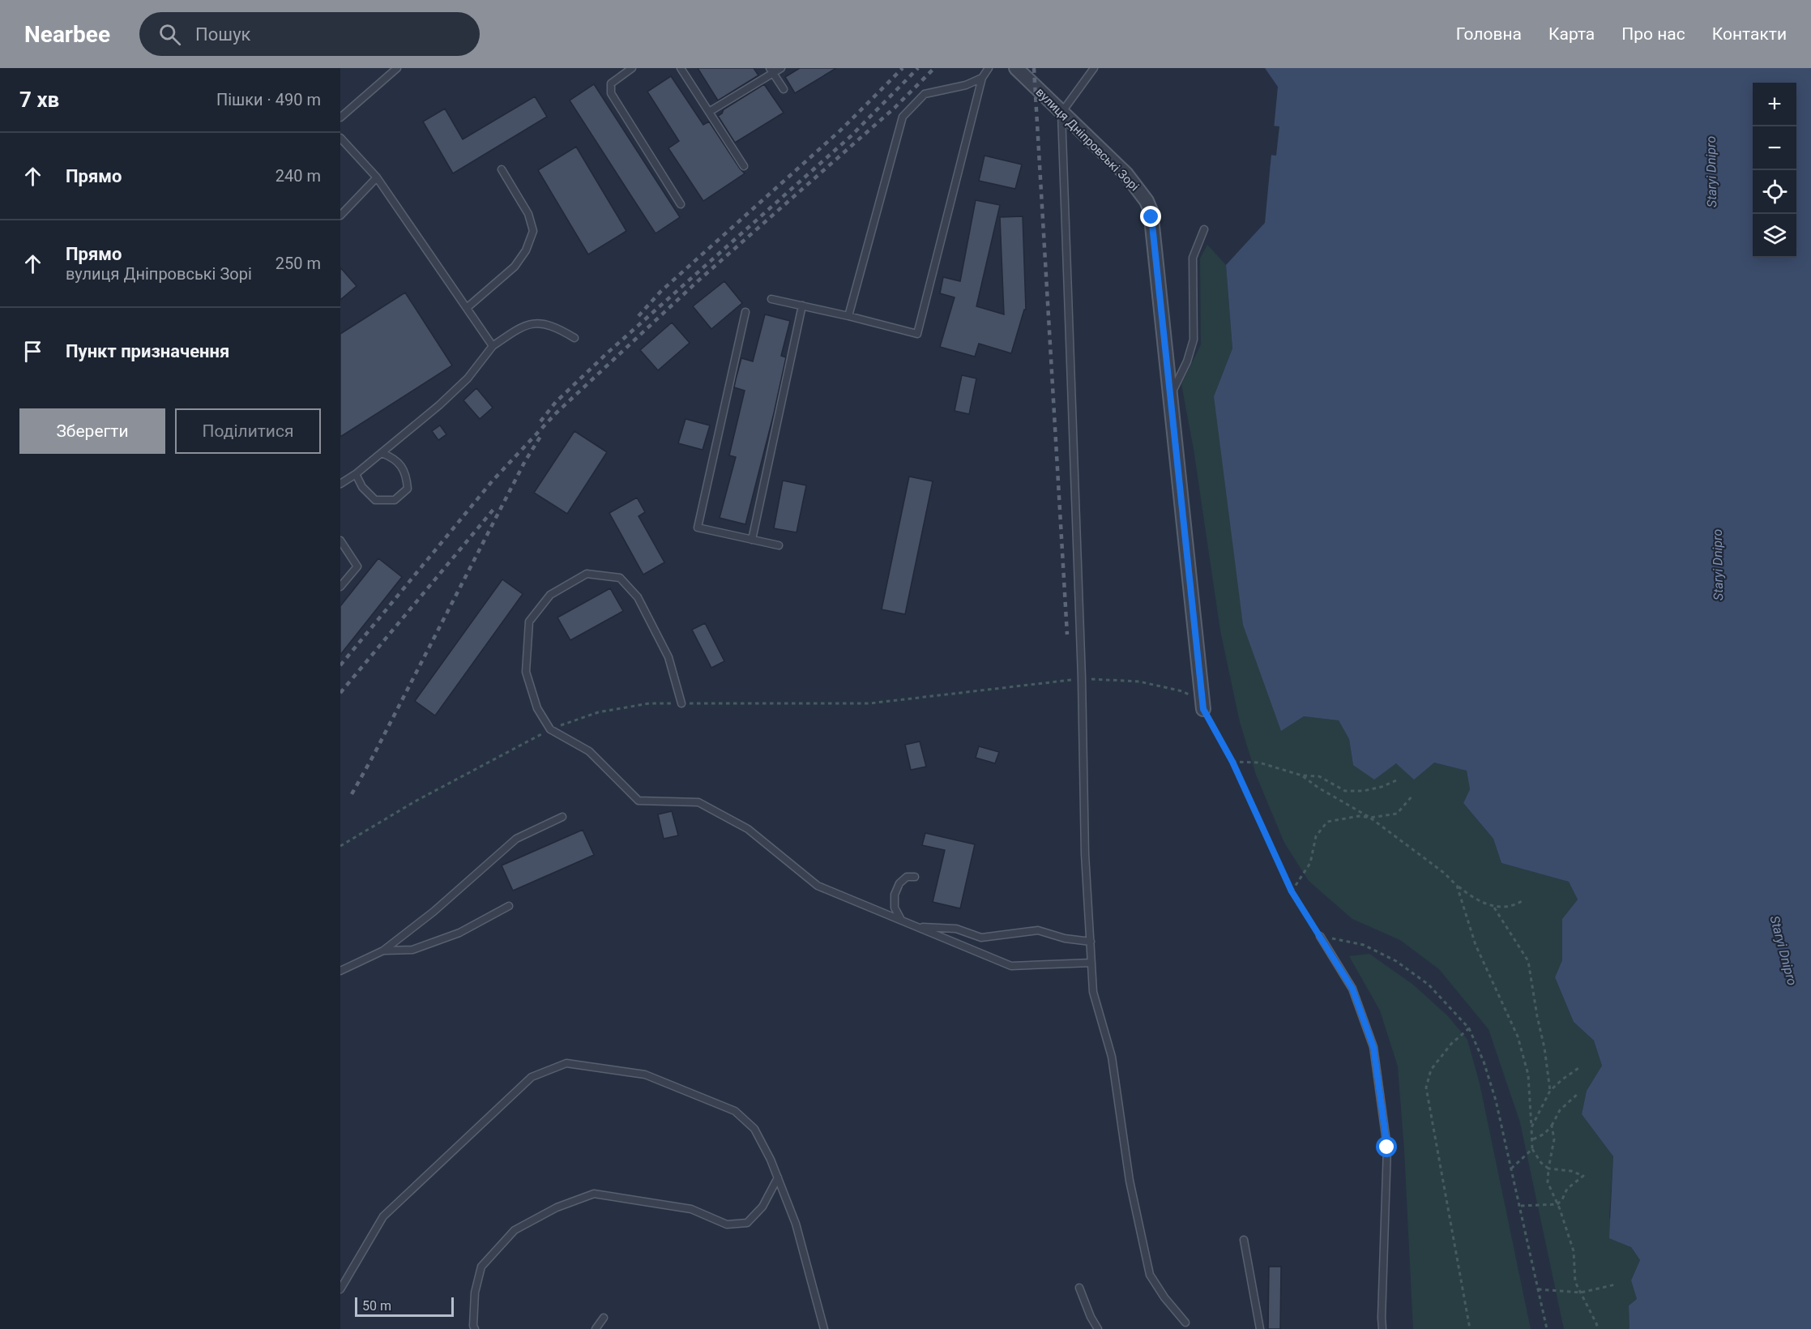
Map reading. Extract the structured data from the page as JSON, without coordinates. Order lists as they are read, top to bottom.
{
  "streets": {
    "street": ["вулиця Дніпровські Зорі"]
  },
  "water": ["Staryi Dnipro"],
  "scale_bar": "50 m",
  "page": {
    "header": "Nearbee",
    "search": "Пошук",
    "nav": [
      "Головна",
      "Карта",
      "Про нас",
      "Контакти"
    ],
    "heading": ["7 хв", "Пішки · 490 m"],
    "map_buttons": ["+", "−"],
    "list": [
      ["Прямо", "240 m"],
      ["Прямо", "вулиця Дніпровські Зорі", "250 m"],
      "Пункт призначення"
    ],
    "buttons": ["Зберегти", "Поділитися"],
    "scale": "50 m"
  }
}
